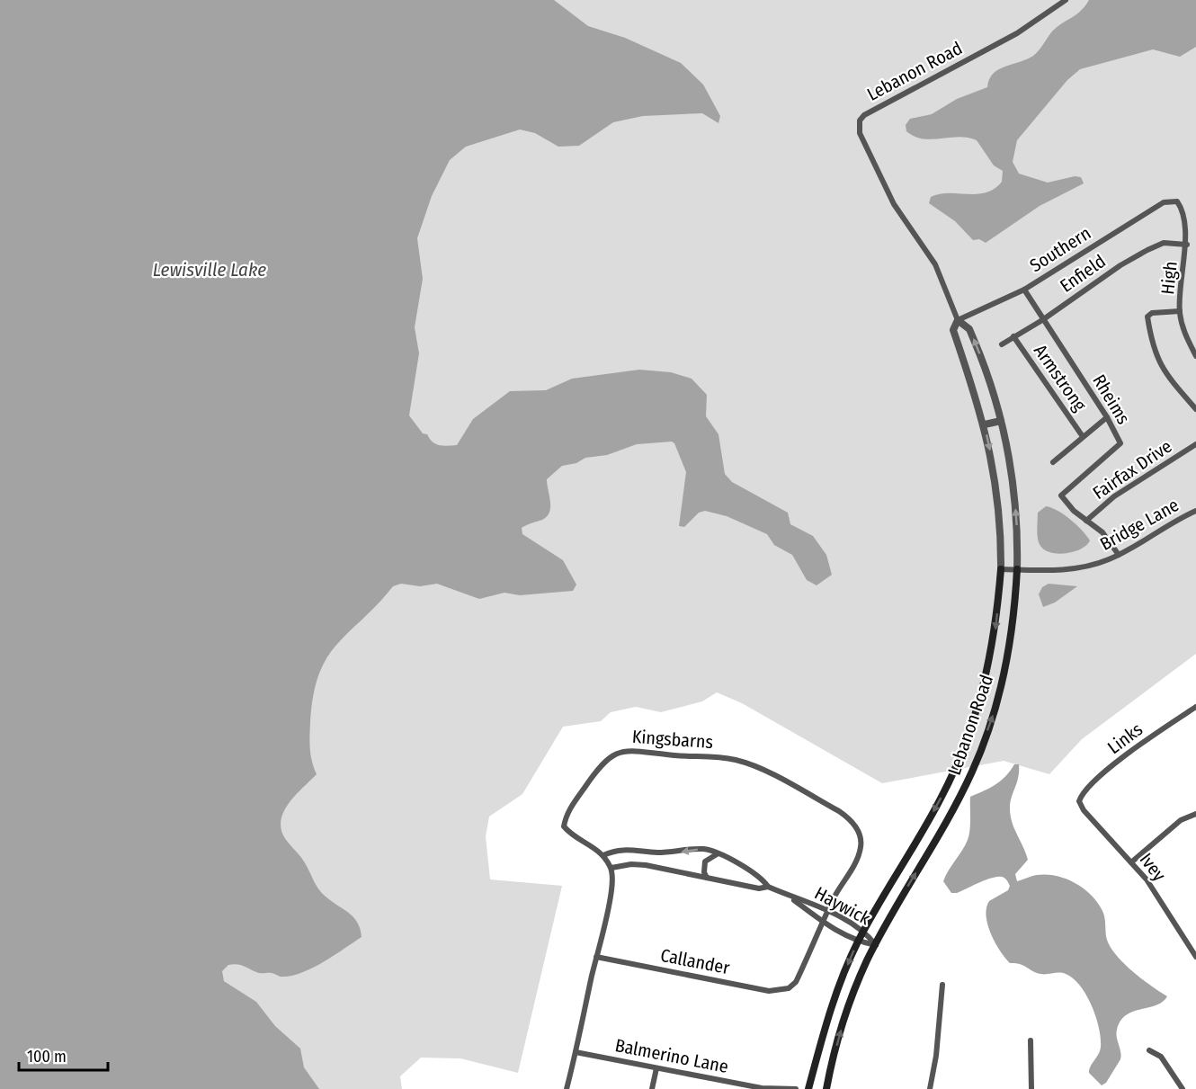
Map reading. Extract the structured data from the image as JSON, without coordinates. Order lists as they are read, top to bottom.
{
  "streets": {
    "main road": ["Lebanon Road"],
    "street": [
      "Southern",
      "Enfield",
      "High",
      "Armstrong",
      "Rheims",
      "Fairfax Drive",
      "Bridge Lane",
      "Links",
      "Kingsbarns",
      "Ivey",
      "Haywick",
      "Callander",
      "Balmerino Lane"
    ]
  },
  "crossings": [
    ["Lebanon Road", "Southern"],
    ["Lebanon Road", "Bridge Lane"],
    ["Lebanon Road", "Haywick"],
    ["Southern", "High"],
    ["Southern", "Rheims"],
    ["Enfield", "High"],
    ["Enfield", "Armstrong"],
    ["Enfield", "Rheims"],
    ["Rheims", "Fairfax Drive"],
    ["Rheims", "Bridge Lane"],
    ["Links", "Ivey"],
    ["Kingsbarns", "Haywick"],
    ["Haywick", "Callander"]
  ],
  "water": ["Lewisville Lake"],
  "scale_bar": "100 m"
}
